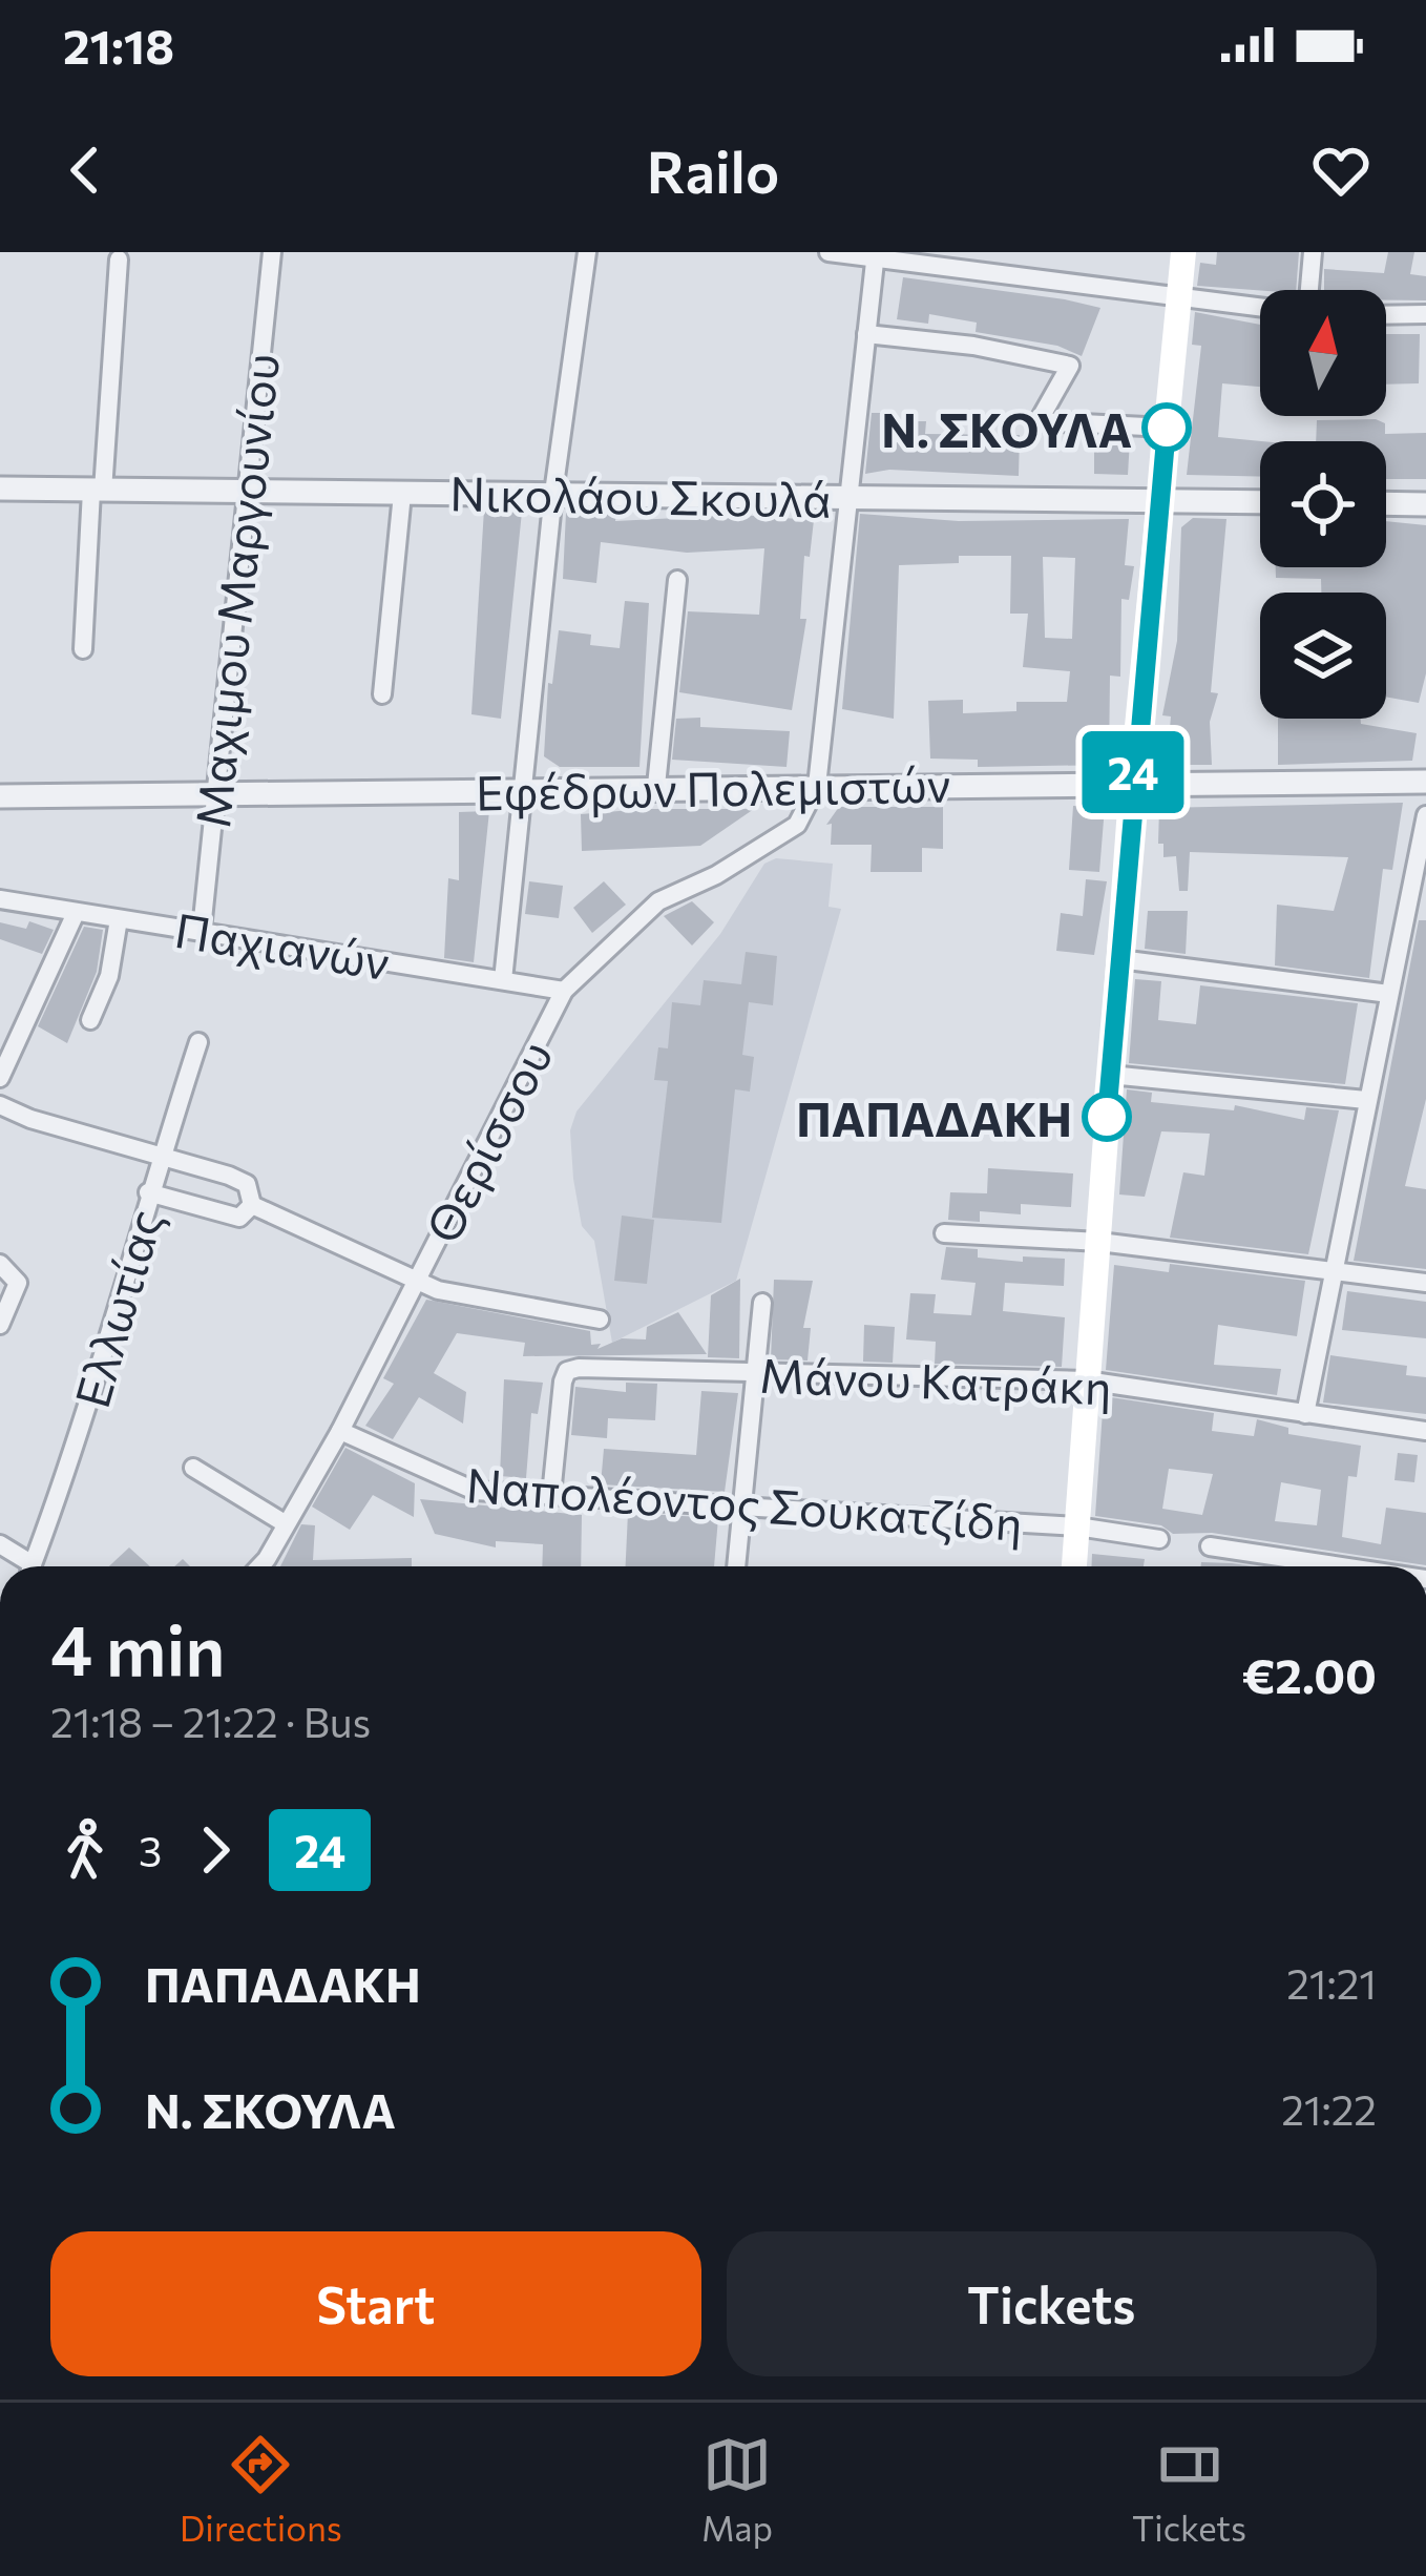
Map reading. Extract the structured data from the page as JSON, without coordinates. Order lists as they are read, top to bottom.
{
  "streets": {
    "street": [
      "Νικολάου Σκουλά",
      "Μαχιμου Mαργουνίου",
      "Εφέδρων Πολεμιστών",
      "Παχιανών",
      "Θερίσσου",
      "Ελλωτίας",
      "Μάνου Κατράκη",
      "Ναπολέοντος Σουκατζίδη"
    ]
  },
  "crossings": [
    ["Νικολάου Σκουλά", "Μαχιμου Mαργουνίου"],
    ["Μαχιμου Mαργουνίου", "Εφέδρων Πολεμιστών"],
    ["Μαχιμου Mαργουνίου", "Παχιανών"],
    ["Εφέδρων Πολεμιστών", "Θερίσσου"],
    ["Παχιανών", "Θερίσσου"],
    ["Θερίσσου", "Ναπολέοντος Σουκατζίδη"],
    ["Μάνου Κατράκη", "Ναπολέοντος Σουκατζίδη"]
  ],
  "places": ["Ν. ΣΚΟΥΛΑ", "ΠΑΠΑΔΑΚΗ"],
  "lines": ["bus line 24"],
  "north": "top",
  "page": {
    "status": "21:18",
    "header": "Railo",
    "on_map": "24",
    "heading": ["4 min", "21:18 – 21:22 · Bus", "€2.00"],
    "legs": ["3", "24"],
    "list": [
      {
        "name": "ΠΑΠΑΔΑΚΗ",
        "value": "21:21"
      },
      {
        "name": "Ν. ΣΚΟΥΛΑ",
        "value": "21:22"
      }
    ],
    "buttons": ["Start", "Tickets"],
    "tabs": ["Directions", "Map", "Tickets"]
  }
}
